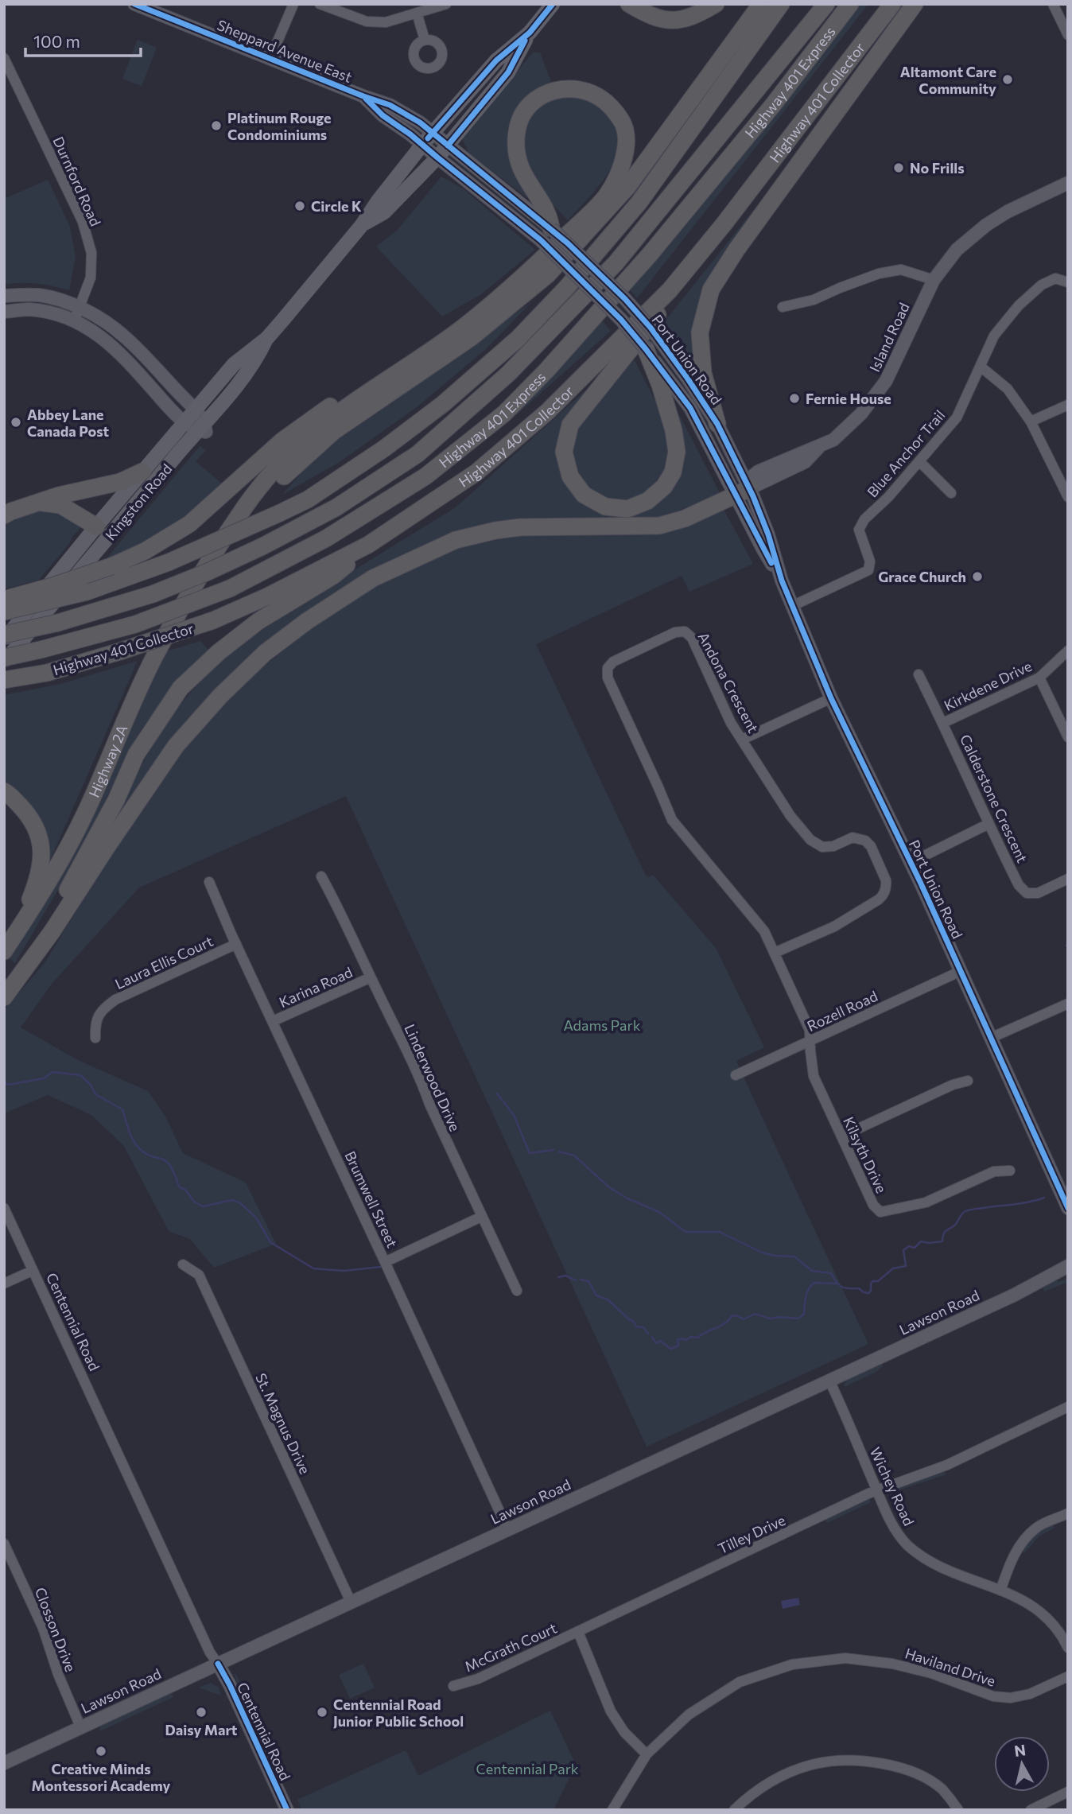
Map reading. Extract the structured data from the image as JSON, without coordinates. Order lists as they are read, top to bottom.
{
  "streets": {
    "highway": ["Highway 401 Express", "Highway 401 Collector", "Highway 2A"],
    "main road": ["Kingston Road"],
    "street": [
      "Sheppard Avenue East",
      "Durnford Road",
      "Island Road",
      "Port Union Road",
      "Blue Anchor Trail",
      "Andona Crescent",
      "Kirkdene Drive",
      "Calderstone Crescent",
      "Laura Ellis Court",
      "Karina Road",
      "Rozell Road",
      "Linderwood Drive",
      "Kilsyth Drive",
      "Brumwell Street",
      "Lawson Road",
      "Centennial Road",
      "St. Magnus Drive",
      "Wichey Road",
      "Tilley Drive",
      "Closson Drive",
      "McGrath Court",
      "Haviland Drive"
    ]
  },
  "crossings": [
    ["Sheppard Avenue East", "Port Union Road"],
    ["Sheppard Avenue East", "Kingston Road"],
    ["Highway 401 Express", "Kingston Road"],
    ["Island Road", "Port Union Road"],
    ["Port Union Road", "Blue Anchor Trail"],
    ["Port Union Road", "Kingston Road"],
    ["Port Union Road", "Rozell Road"],
    ["Andona Crescent", "Rozell Road"],
    ["Andona Crescent", "Kilsyth Drive"],
    ["Kirkdene Drive", "Calderstone Crescent"],
    ["Laura Ellis Court", "Brumwell Street"],
    ["Karina Road", "Linderwood Drive"],
    ["Karina Road", "Brumwell Street"],
    ["Rozell Road", "Kilsyth Drive"],
    ["Brumwell Street", "Lawson Road"],
    ["Lawson Road", "Centennial Road"],
    ["Lawson Road", "St. Magnus Drive"],
    ["Lawson Road", "Wichey Road"],
    ["Lawson Road", "Closson Drive"],
    ["Wichey Road", "Tilley Drive"],
    ["Tilley Drive", "McGrath Court"]
  ],
  "parks": ["Adams Park", "Centennial Park"],
  "places": [
    "Altamont Care Community",
    "Platinum Rouge Condominiums",
    "No Frills",
    "Circle K",
    "Fernie House",
    "Abbey Lane Canada Post",
    "Grace Church",
    "Daisy Mart",
    "Centennial Road Junior Public School",
    "Creative Minds Montessori Academy"
  ],
  "scale_bar": "100 m",
  "north": "top"
}
